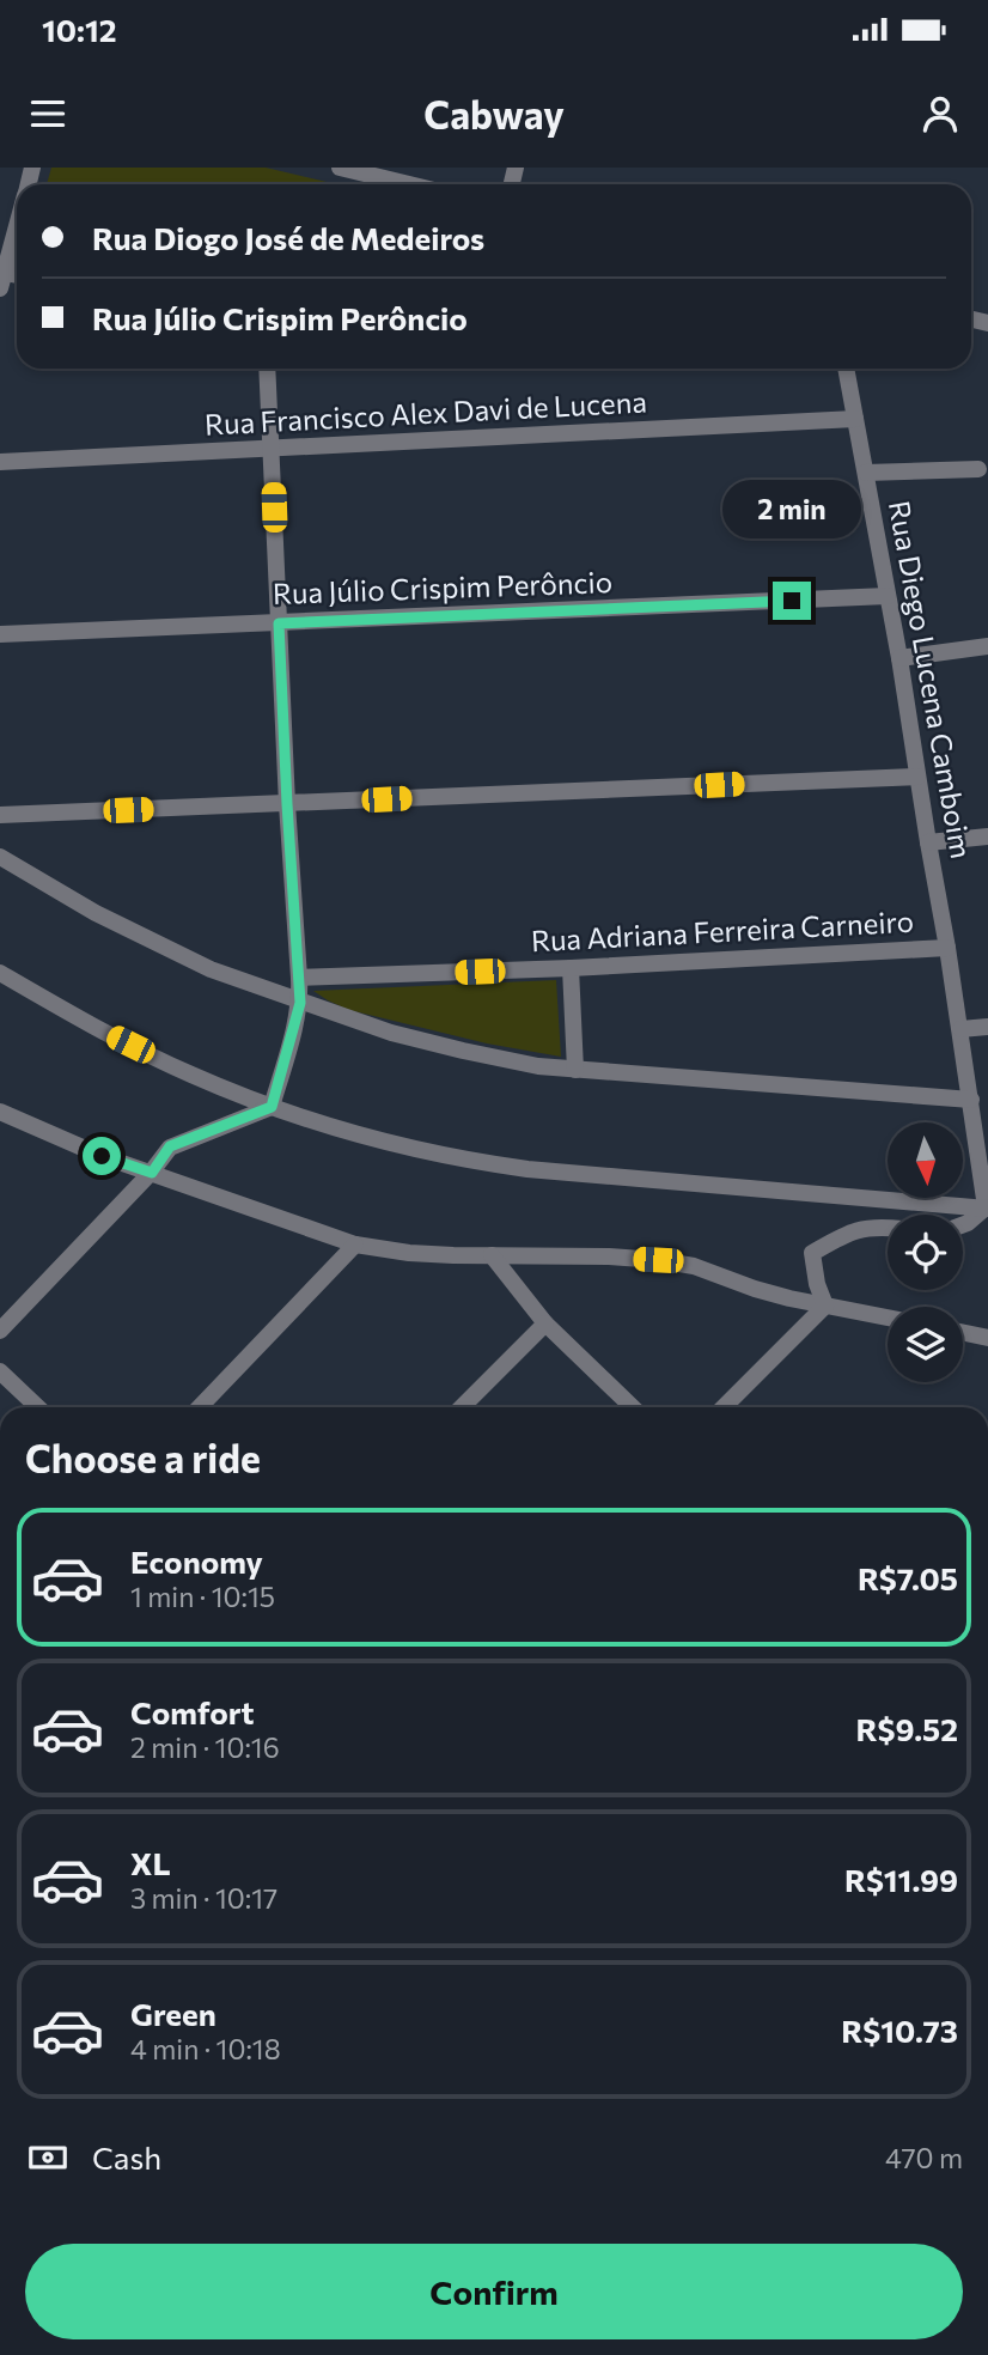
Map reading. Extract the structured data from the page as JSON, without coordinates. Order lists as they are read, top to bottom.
{
  "streets": {
    "street": [
      "Rua Francisco Alex Davi de Lucena",
      "Rua Júlio Crispim Perôncio",
      "Rua Diego Lucena Camboim",
      "Rua Adriana Ferreira Carneiro"
    ]
  },
  "crossings": [
    ["Rua Francisco Alex Davi de Lucena", "Rua Diego Lucena Camboim"],
    ["Rua Júlio Crispim Perôncio", "Rua Diego Lucena Camboim"],
    ["Rua Diego Lucena Camboim", "Rua Adriana Ferreira Carneiro"]
  ],
  "north": "bottom",
  "page": {
    "status": "10:12",
    "header": "Cabway",
    "banner": ["Rua Diogo José de Medeiros", "Rua Júlio Crispim Perôncio"],
    "bubble": "2 min",
    "heading": "Choose a ride",
    "list": [
      {
        "name": "Economy",
        "note": "1 min · 10:15",
        "value": "R$7.05"
      },
      {
        "name": "Comfort",
        "note": "2 min · 10:16",
        "value": "R$9.52"
      },
      {
        "name": "XL",
        "note": "3 min · 10:17",
        "value": "R$11.99"
      },
      {
        "name": "Green",
        "note": "4 min · 10:18",
        "value": "R$10.73"
      }
    ],
    "pay": ["Cash", "470 m"],
    "buttons": "Confirm"
  }
}
